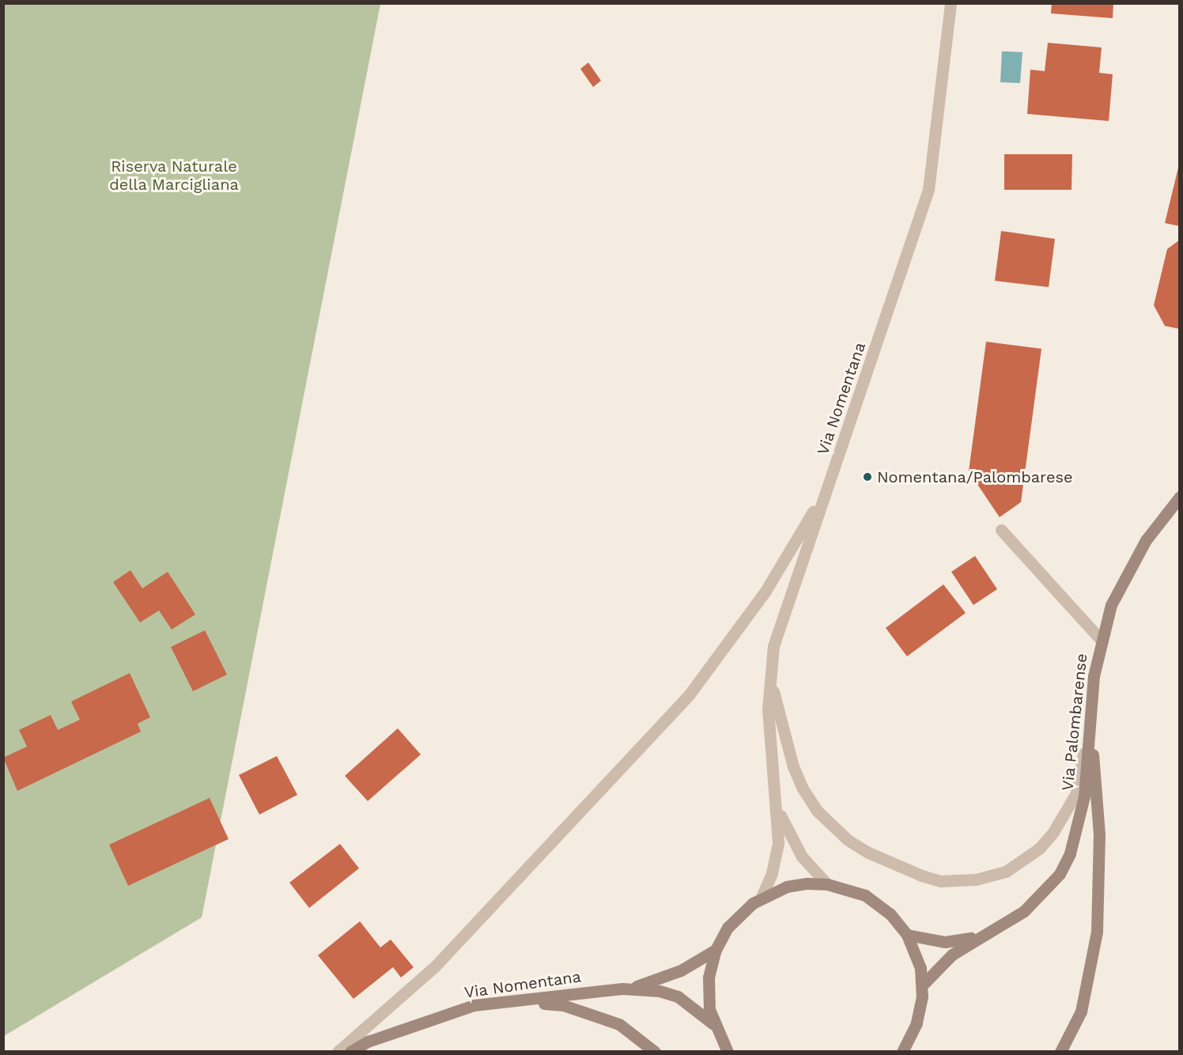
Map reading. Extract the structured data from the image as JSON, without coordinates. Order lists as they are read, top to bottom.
{
  "streets": {
    "main road": ["Via Nomentana", "Via Palombarense"]
  },
  "parks": ["Riserva Naturale della Marcigliana"],
  "places": ["Nomentana/Palombarese"]
}
